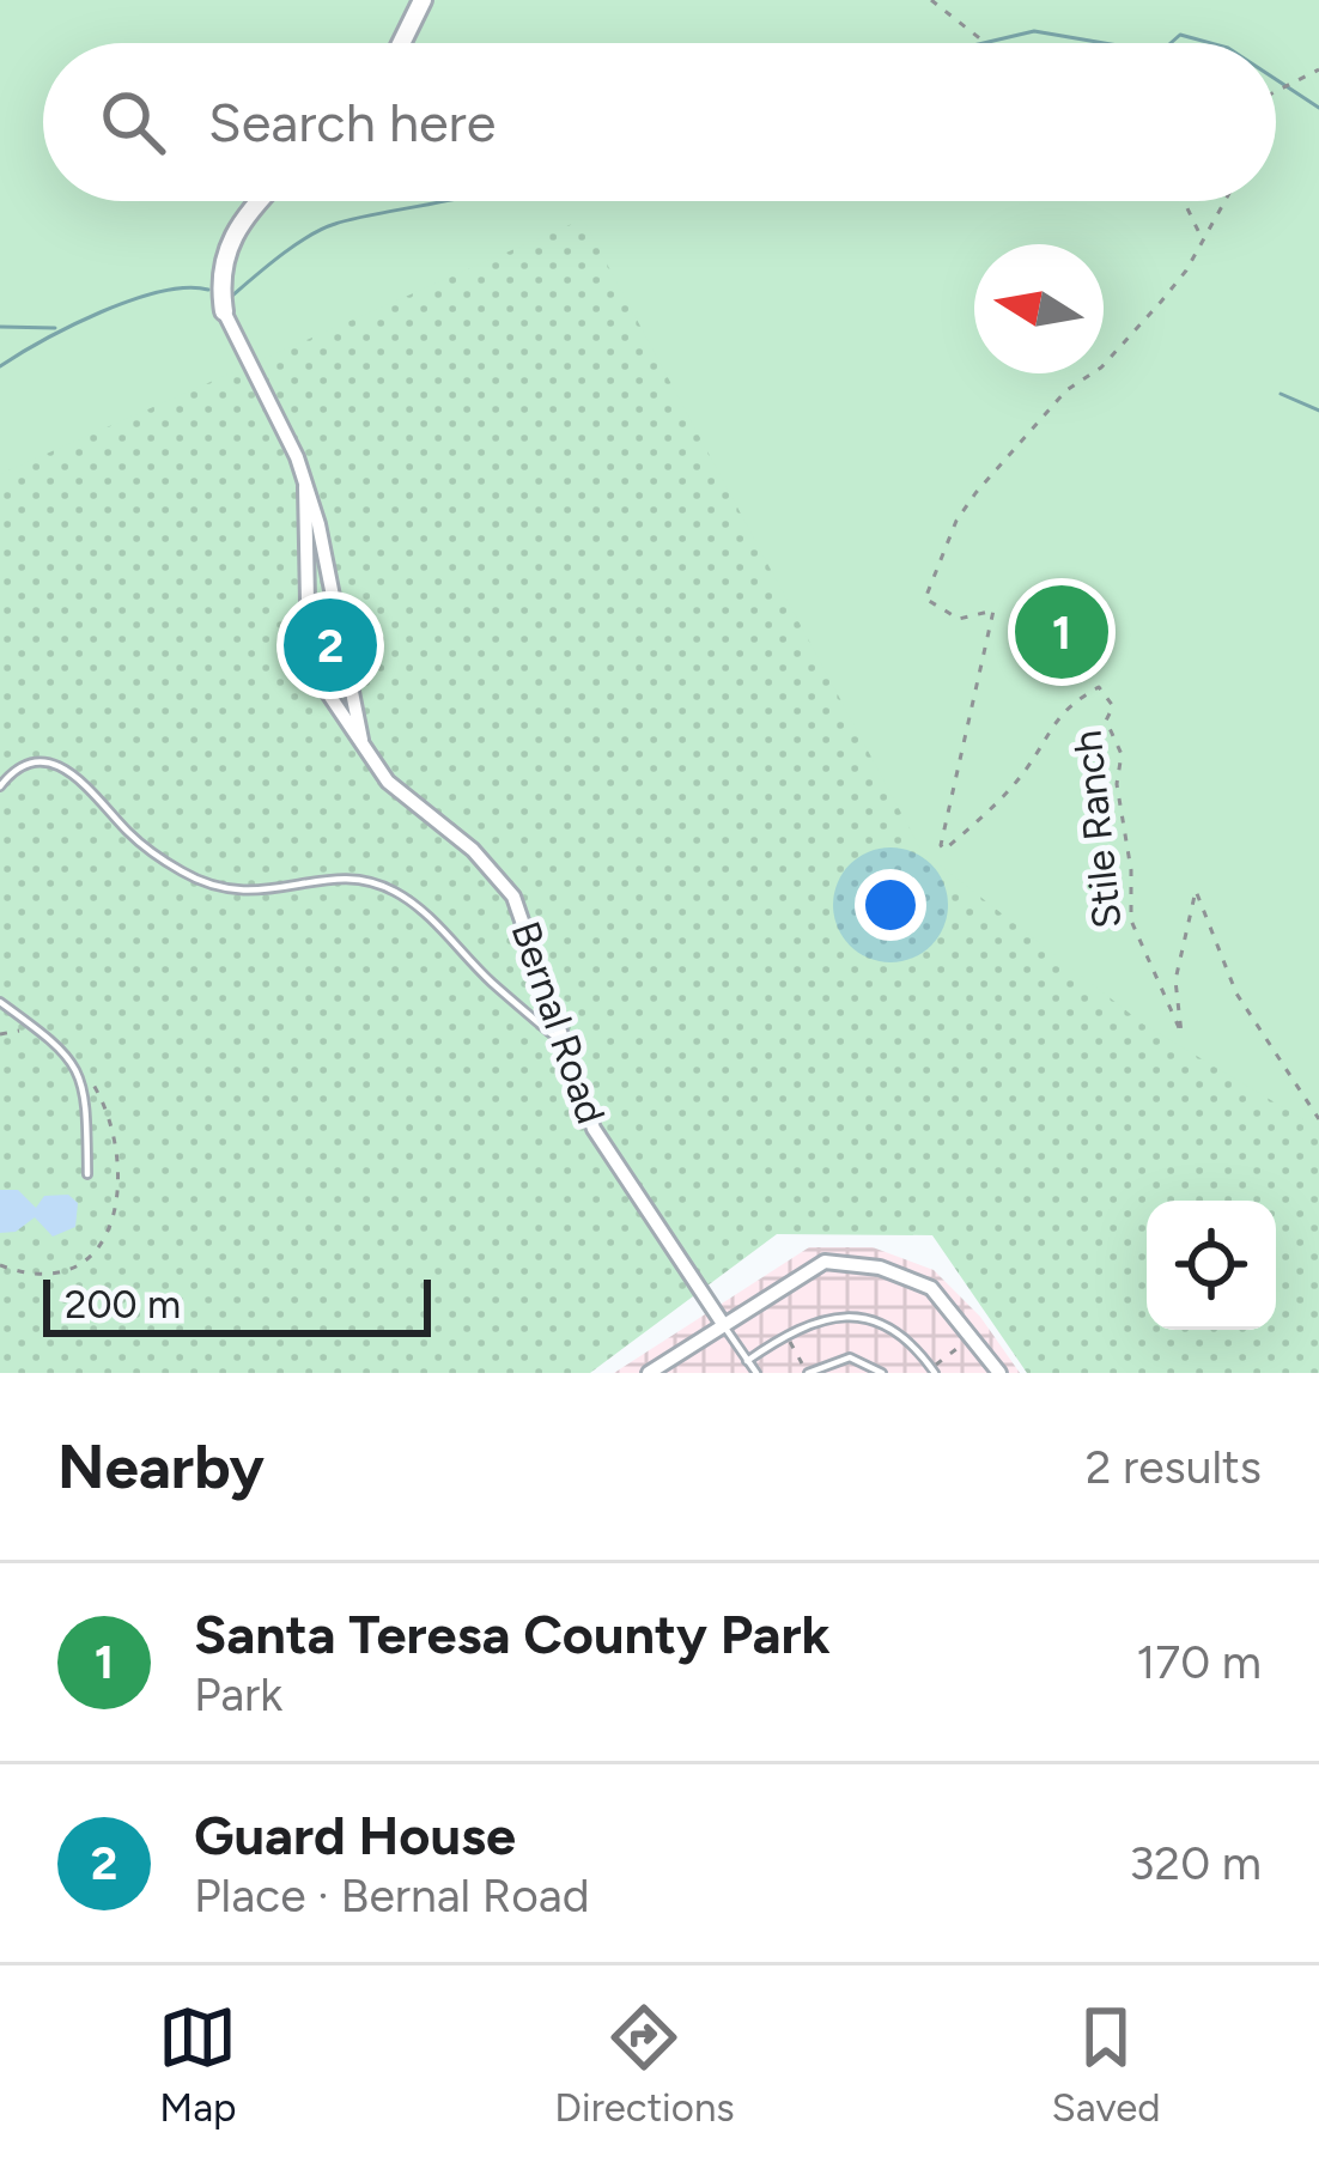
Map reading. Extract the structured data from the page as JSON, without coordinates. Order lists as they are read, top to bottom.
{
  "streets": {
    "street": ["Bernal Road"],
    "path": ["Stile Ranch"]
  },
  "scale_bar": "200 m",
  "north": "left",
  "page": {
    "search": "Search here",
    "pins": ["1", "2"],
    "scale": "200 m",
    "heading": ["Nearby", "2 results"],
    "list": [
      {
        "mark": "1",
        "name": "Santa Teresa County Park",
        "note": "Park",
        "value": "170 m"
      },
      {
        "mark": "2",
        "name": "Guard House",
        "note": "Place · Bernal Road",
        "value": "320 m"
      }
    ],
    "nav": ["Map", "Directions", "Saved"]
  }
}
